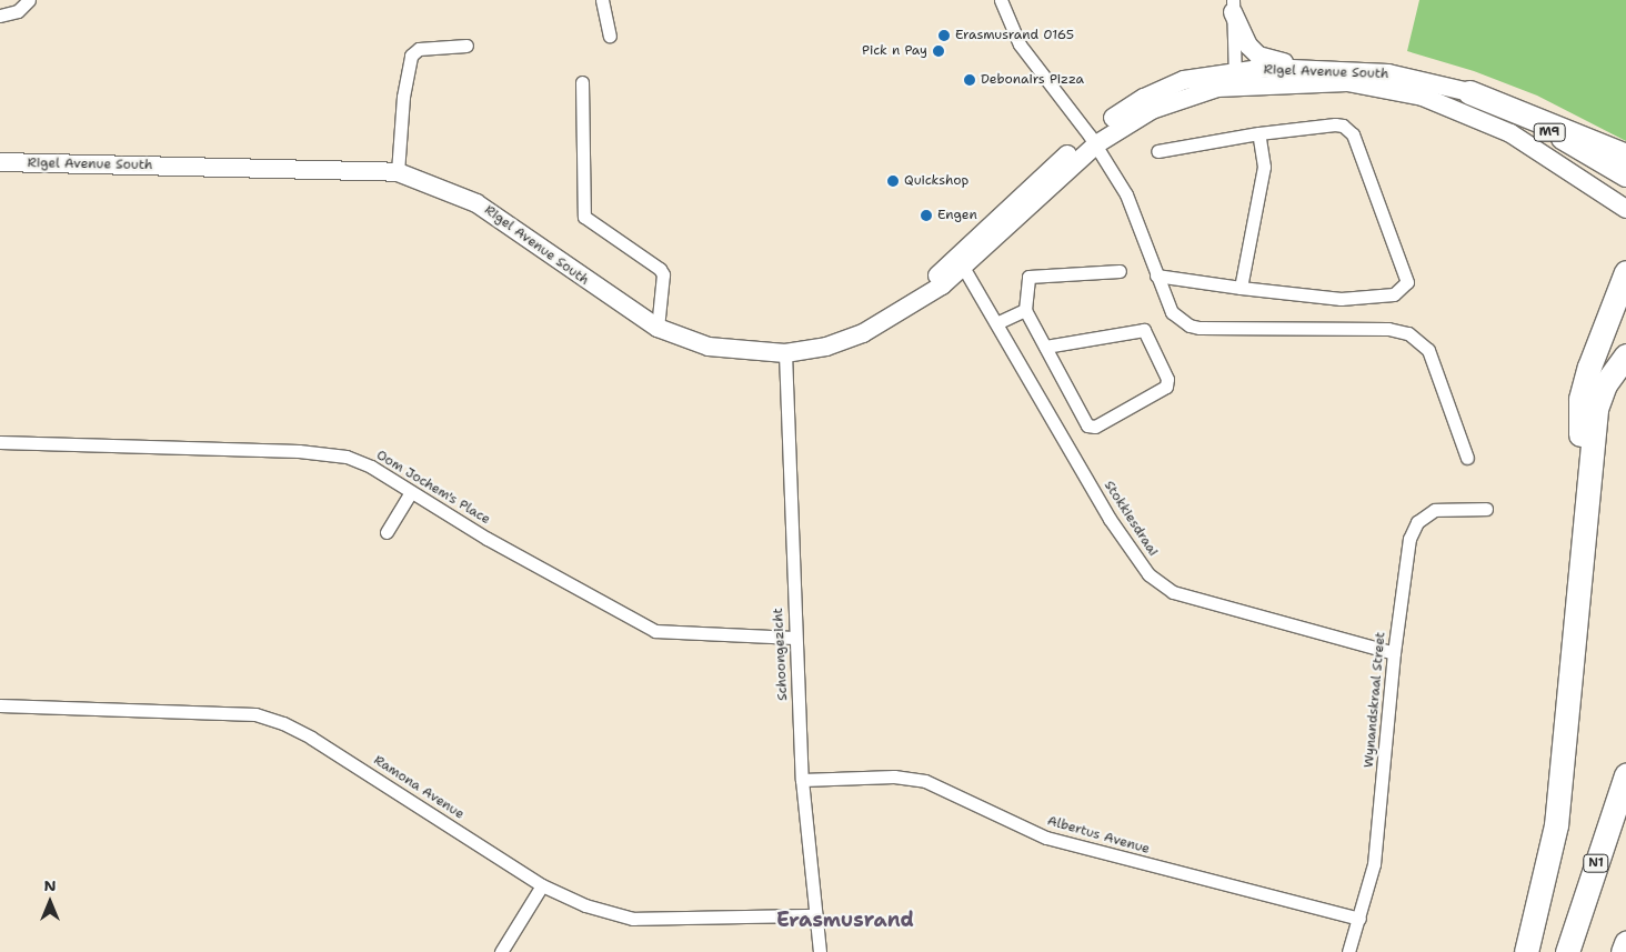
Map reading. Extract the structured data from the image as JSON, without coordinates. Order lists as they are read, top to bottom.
{
  "streets": {
    "highway": ["N1"],
    "main road": ["Rigel Avenue South", "M9"],
    "street": [
      "Oom Jochem's Place",
      "Stokkiesdraai",
      "Schoongezicht",
      "Wynandskraal Street",
      "Ramona Avenue",
      "Albertus Avenue"
    ]
  },
  "crossings": [
    ["Rigel Avenue South", "Stokkiesdraai"],
    ["Rigel Avenue South", "Schoongezicht"],
    ["Oom Jochem's Place", "Schoongezicht"],
    ["Stokkiesdraai", "Wynandskraal Street"],
    ["Schoongezicht", "Ramona Avenue"],
    ["Schoongezicht", "Albertus Avenue"],
    ["Wynandskraal Street", "Albertus Avenue"]
  ],
  "districts": ["Erasmusrand"],
  "places": [
    "Erasmusrand 0165",
    "Pick n Pay",
    "Debonairs Pizza",
    "Quickshop",
    "Engen"
  ],
  "north": "top"
}
